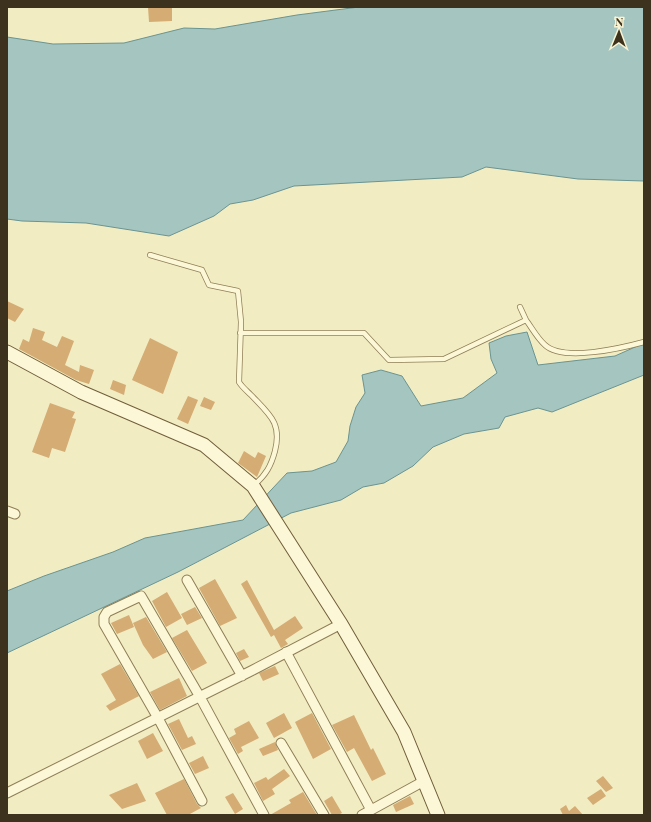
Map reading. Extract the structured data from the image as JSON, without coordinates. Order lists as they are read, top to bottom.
{
  "north": "top"
}
